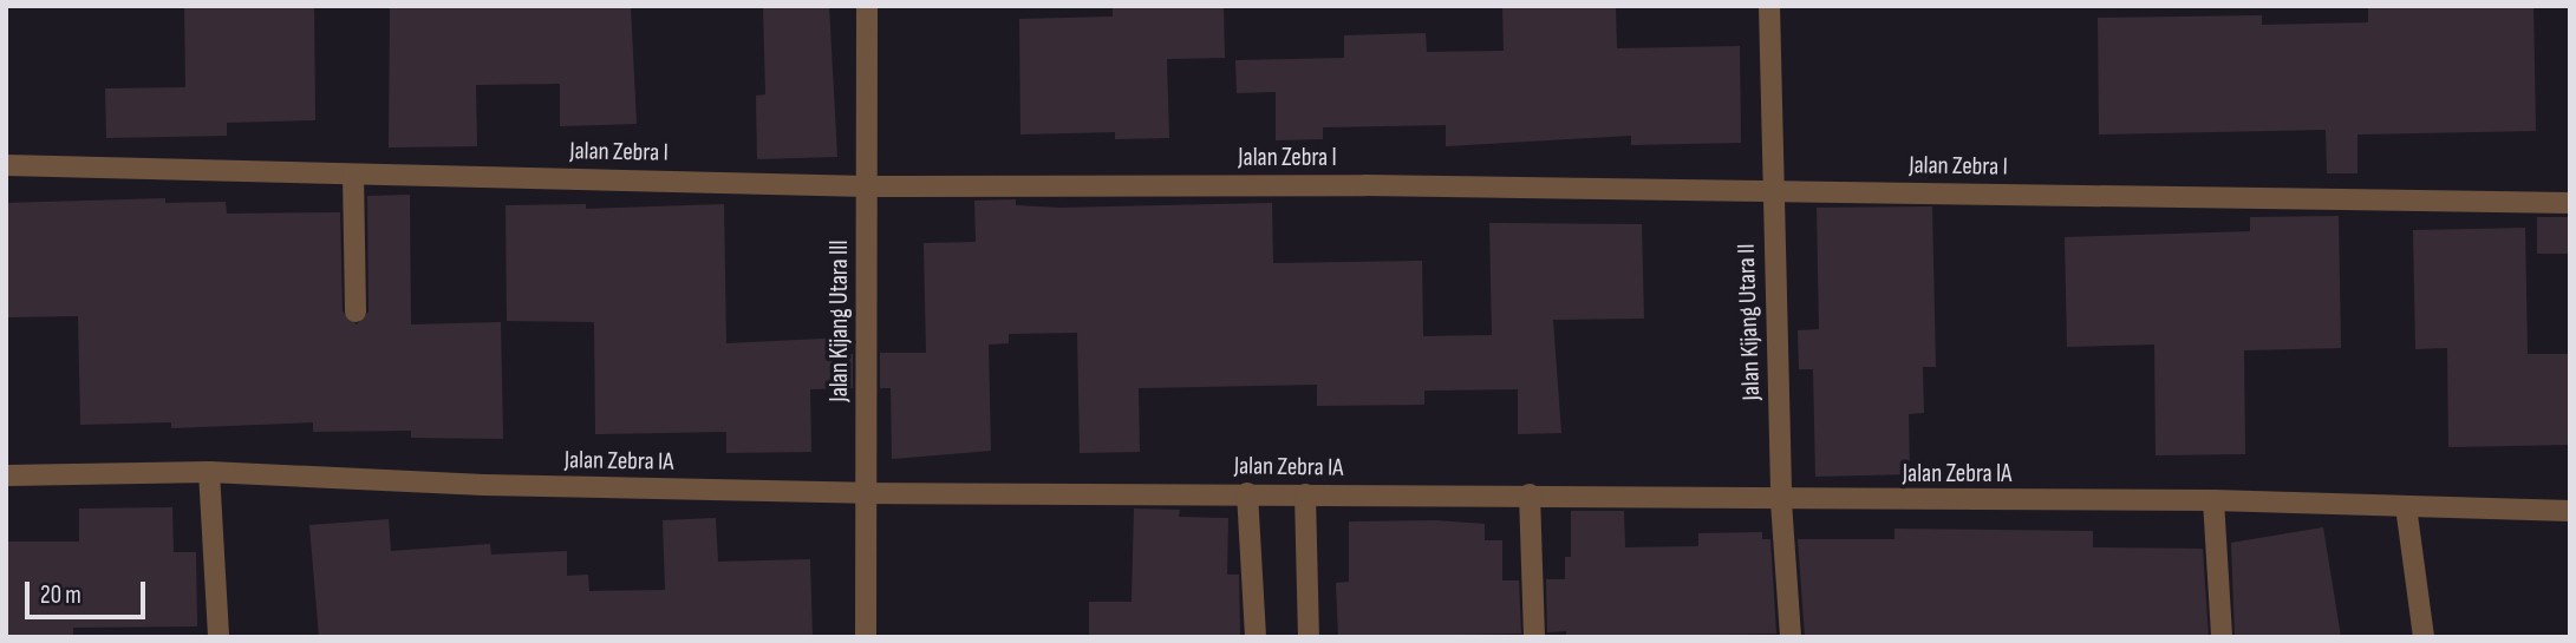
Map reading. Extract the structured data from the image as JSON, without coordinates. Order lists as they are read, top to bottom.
{
  "streets": {
    "street": [
      "Jalan Zebra I",
      "Jalan Kijang Utara III",
      "Jalan Kijang Utara II",
      "Jalan Zebra IA"
    ]
  },
  "crossings": [
    ["Jalan Zebra I", "Jalan Kijang Utara III"],
    ["Jalan Zebra I", "Jalan Kijang Utara II"],
    ["Jalan Kijang Utara III", "Jalan Zebra IA"],
    ["Jalan Kijang Utara II", "Jalan Zebra IA"]
  ],
  "scale_bar": "20 m"
}
